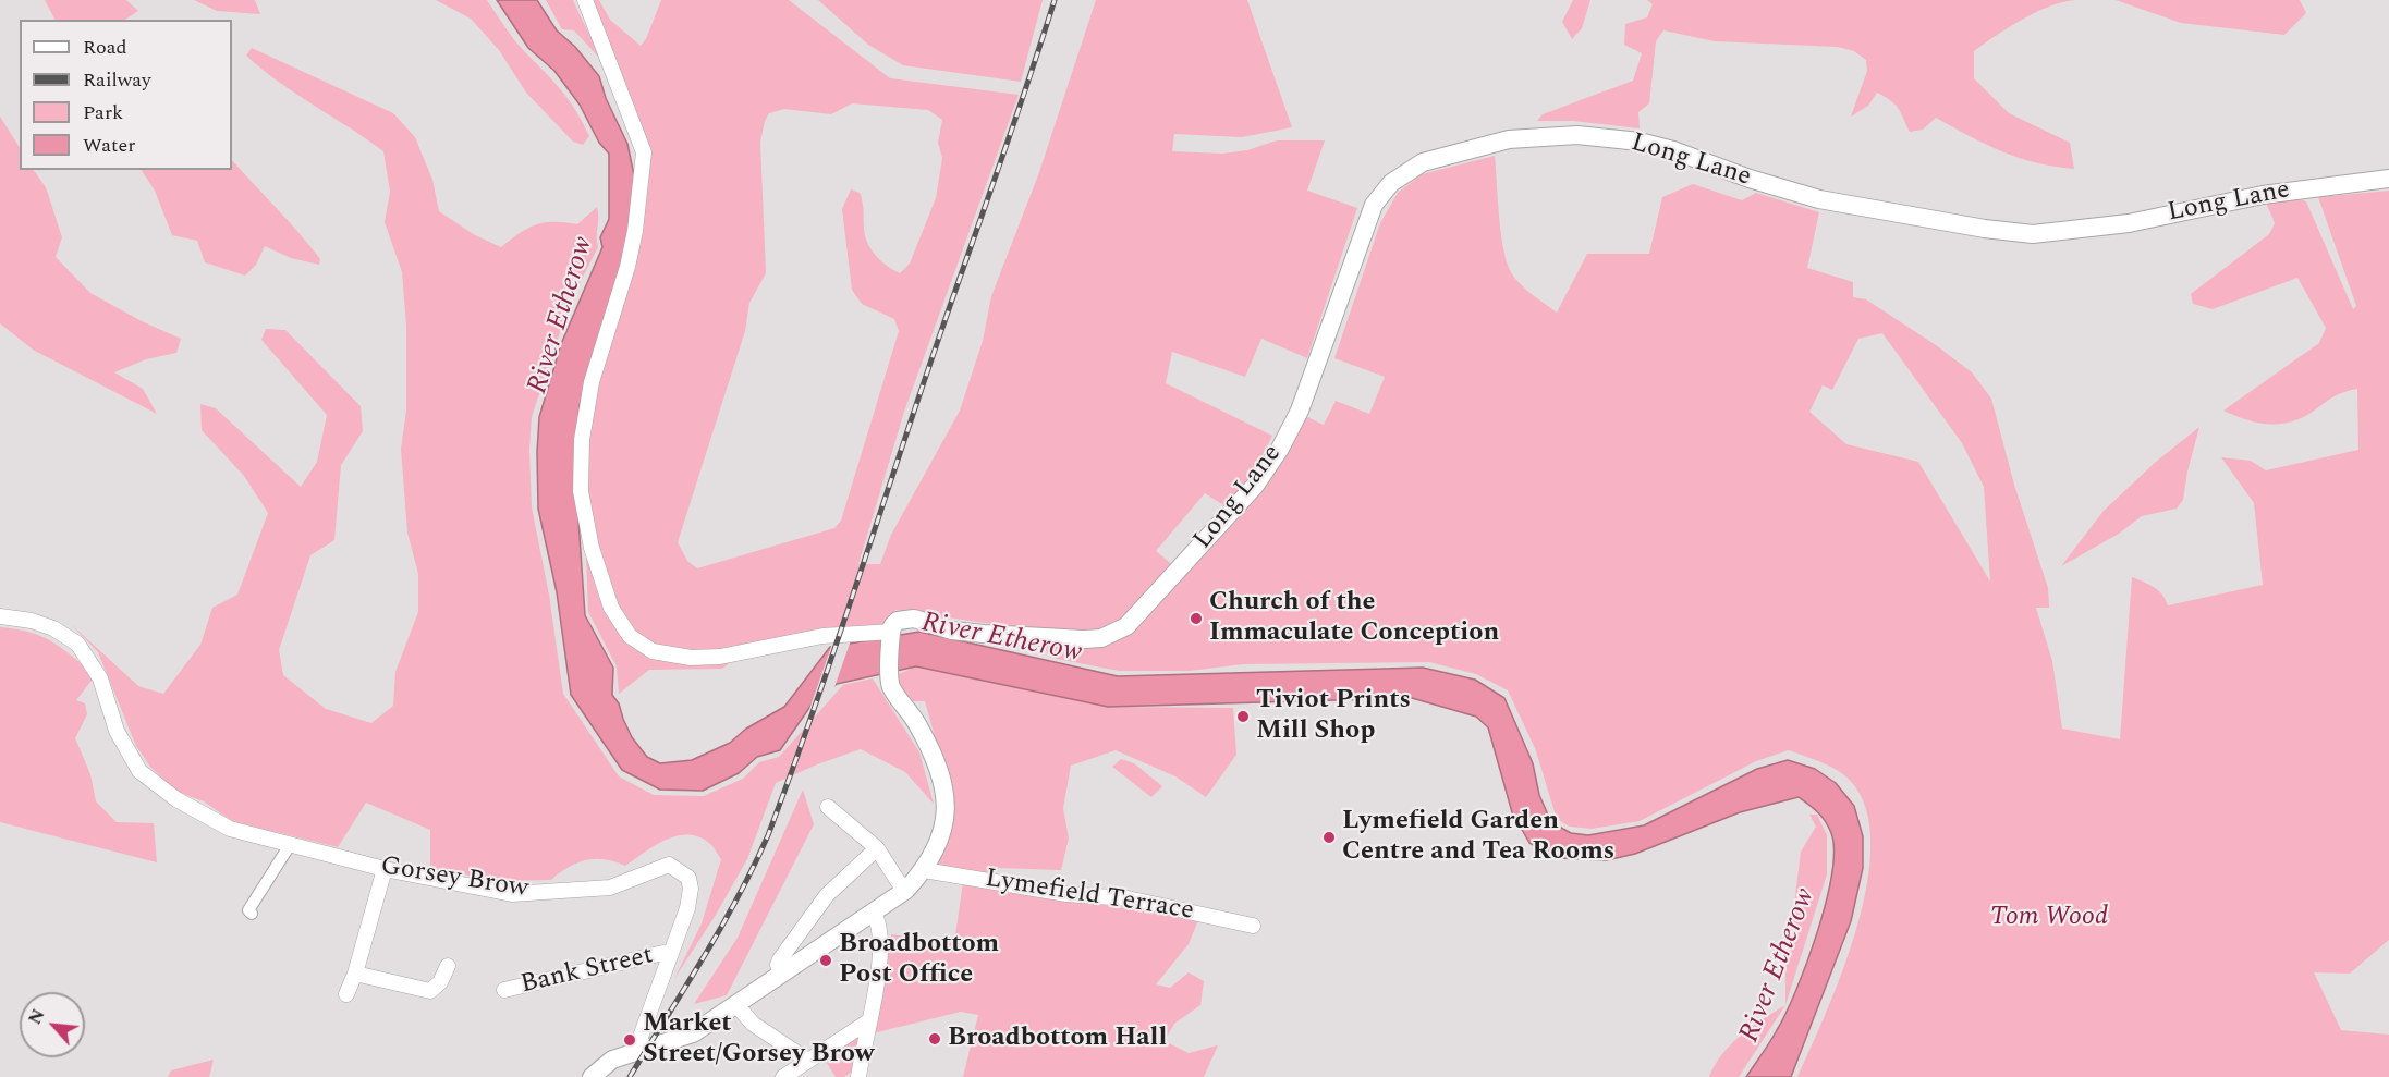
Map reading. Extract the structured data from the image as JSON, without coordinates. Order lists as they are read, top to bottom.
{
  "streets": {
    "street": [
      "Long Lane",
      "Gorsey Brow",
      "Lymefield Terrace",
      "Bank Street"
    ]
  },
  "crossings": [
    ["Gorsey Brow", "Bank Street"]
  ],
  "water": ["River Etherow"],
  "parks": ["Tom Wood"],
  "places": [
    "Church of the Immaculate Conception",
    "Tiviot Prints Mill Shop",
    "Lymefield Garden Centre and Tea Rooms",
    "Broadbottom Post Office",
    "Broadbottom Hall",
    "Market Street/Gorsey Brow"
  ],
  "legend": [
    "Road",
    "Railway",
    "Park",
    "Water"
  ],
  "north": "top left"
}
